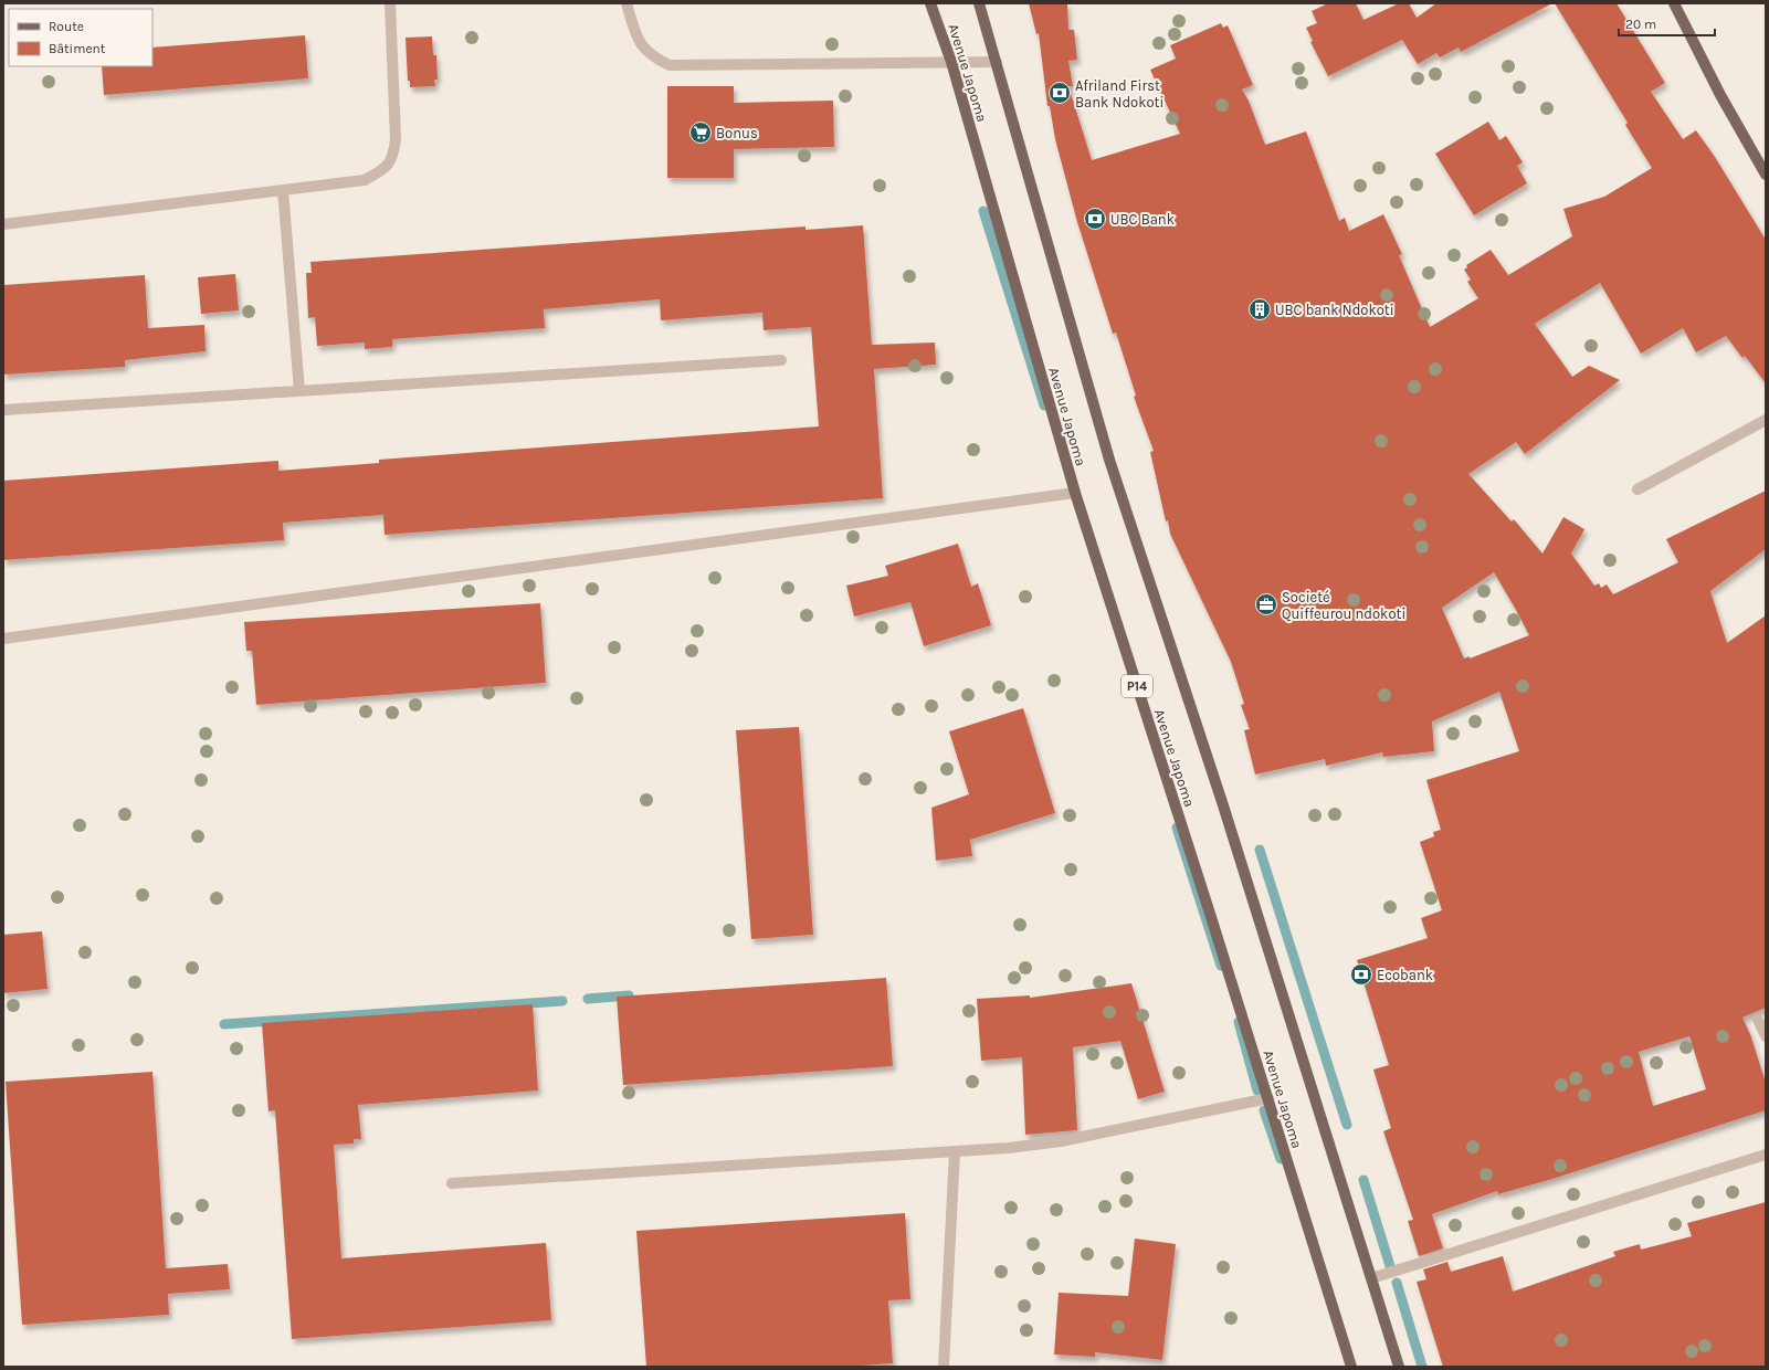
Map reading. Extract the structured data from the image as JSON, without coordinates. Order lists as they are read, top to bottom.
{
  "streets": {
    "main road": ["Avenue Japoma", "P14"]
  },
  "places": {
    "bank": ["Afriland First Bank Ndokoti", "UBC Bank", "Ecobank"],
    "supermarket": ["Bonus"],
    "building": ["UBC bank Ndokoti"],
    "office": ["Societé Quiffeurou ndokoti"]
  },
  "legend": ["Route", "Bâtiment"],
  "scale_bar": "20 m"
}
